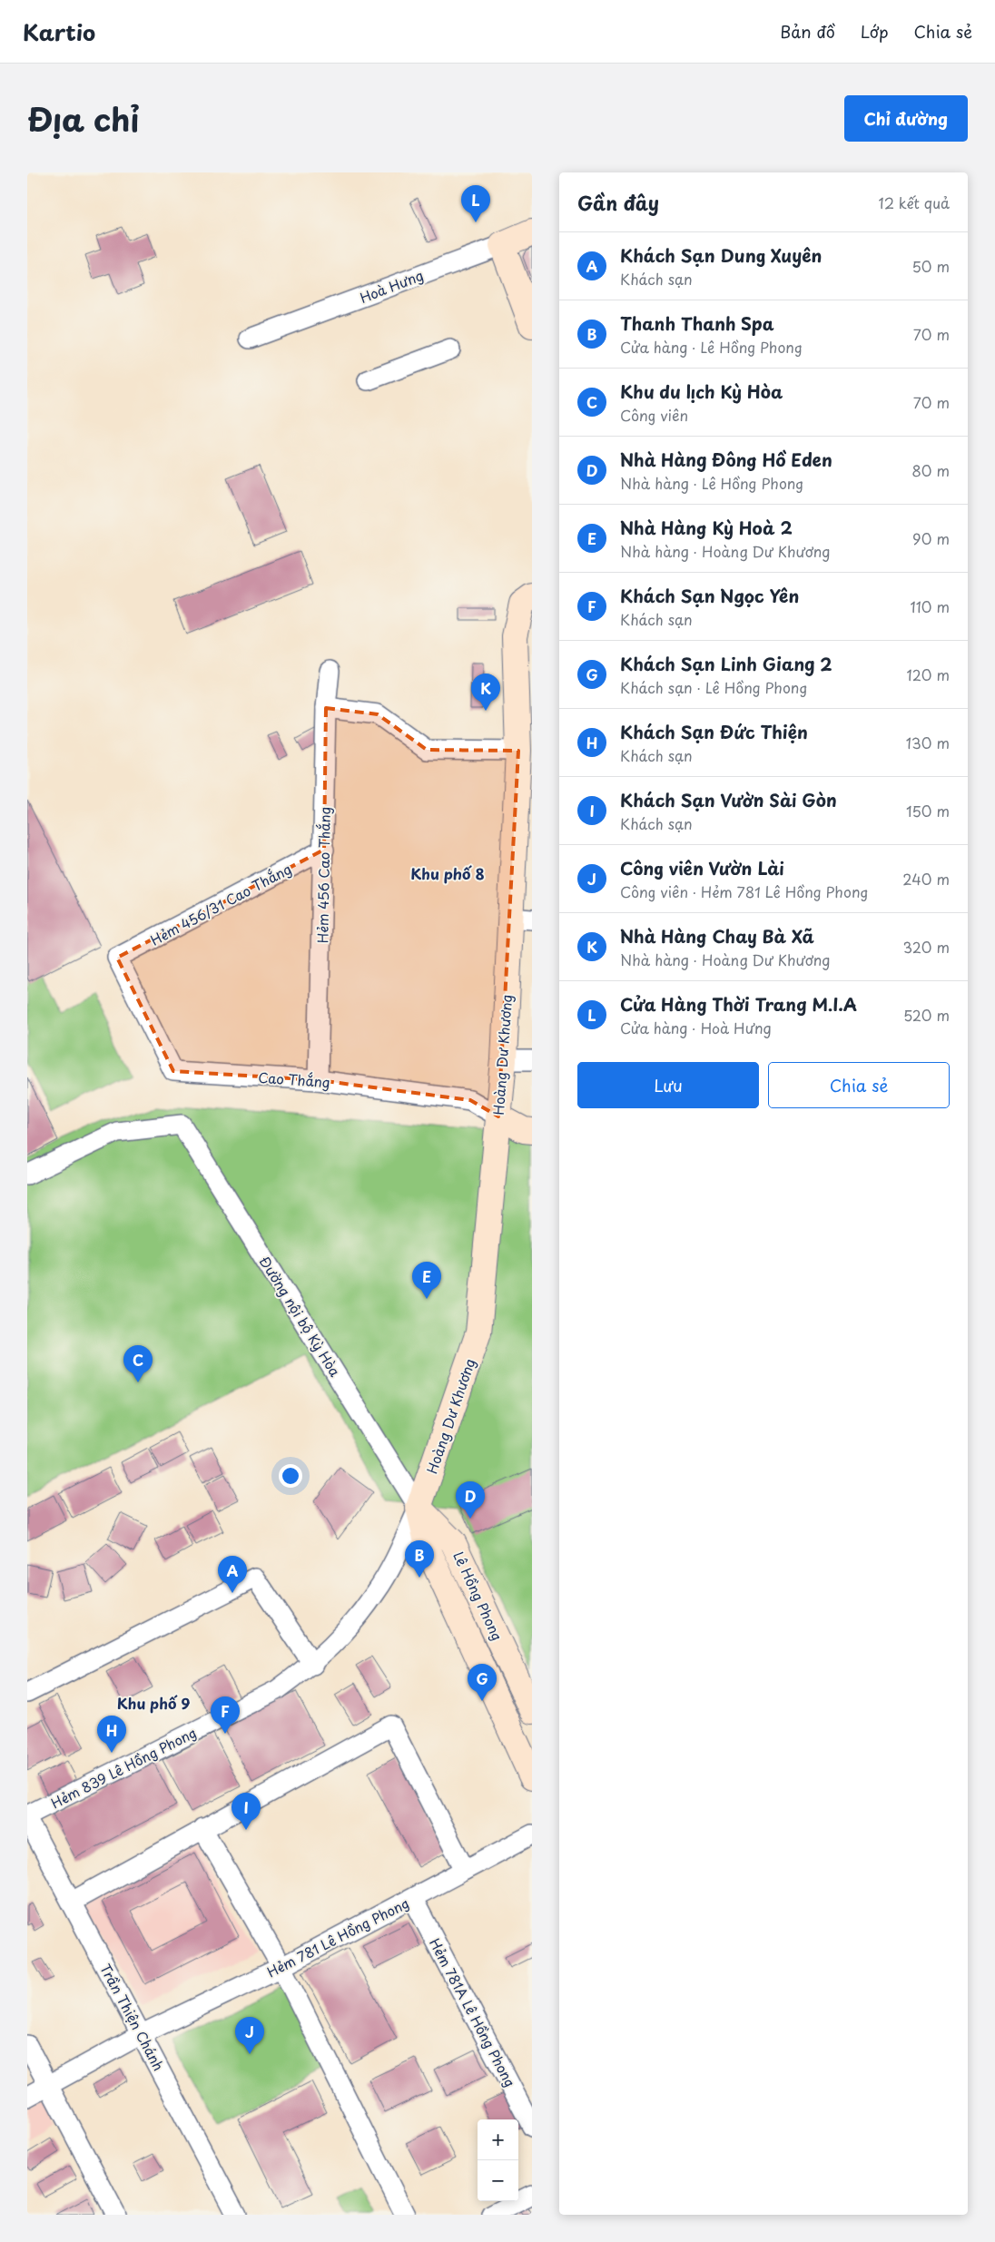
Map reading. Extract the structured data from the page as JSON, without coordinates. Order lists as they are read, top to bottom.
{
  "streets": {
    "street": [
      "Hoà Hưng",
      "Hẻm 456 Cao Thắng",
      "Hẻm 456/31 Cao Thắng",
      "Hoàng Dư Khương",
      "Cao Thắng",
      "Đường nội bộ Kỳ Hòa",
      "Lê Hồng Phong",
      "Hẻm 839 Lê Hồng Phong",
      "Hẻm 781 Lê Hồng Phong",
      "Hẻm 781A Lê Hồng Phong",
      "Trần Thiện Chánh"
    ]
  },
  "crossings": [
    ["Hẻm 456 Cao Thắng", "Hẻm 456/31 Cao Thắng"],
    ["Hẻm 456 Cao Thắng", "Cao Thắng"],
    ["Hẻm 456/31 Cao Thắng", "Cao Thắng"],
    ["Hoàng Dư Khương", "Cao Thắng"],
    ["Hoàng Dư Khương", "Đường nội bộ Kỳ Hòa"],
    ["Hoàng Dư Khương", "Lê Hồng Phong"],
    ["Hoàng Dư Khương", "Hẻm 839 Lê Hồng Phong"],
    ["Đường nội bộ Kỳ Hòa", "Lê Hồng Phong"],
    ["Đường nội bộ Kỳ Hòa", "Hẻm 839 Lê Hồng Phong"],
    ["Lê Hồng Phong", "Hẻm 839 Lê Hồng Phong"],
    ["Hẻm 781 Lê Hồng Phong", "Hẻm 781A Lê Hồng Phong"],
    ["Hẻm 781 Lê Hồng Phong", "Trần Thiện Chánh"]
  ],
  "districts": ["Khu phố 8", "Khu phố 9"],
  "page": {
    "header": "Kartio",
    "nav": ["Bản đồ", "Lớp", "Chia sẻ"],
    "title": "Địa chỉ",
    "buttons": [
      "Chỉ đường",
      ["Lưu", "Chia sẻ"]
    ],
    "heading": ["Gần đây", "12 kết quả"],
    "pins": [
      "L",
      "K",
      "E",
      "C",
      "D",
      "B",
      "A",
      "G",
      "F",
      "H",
      "I",
      "J"
    ],
    "list": [
      {
        "mark": "A",
        "name": "Khách Sạn Dung Xuyên",
        "note": "Khách sạn",
        "value": "50 m"
      },
      {
        "mark": "B",
        "name": "Thanh Thanh Spa",
        "note": "Cửa hàng · Lê Hồng Phong",
        "value": "70 m"
      },
      {
        "mark": "C",
        "name": "Khu du lịch Kỳ Hòa",
        "note": "Công viên",
        "value": "70 m"
      },
      {
        "mark": "D",
        "name": "Nhà Hàng Đông Hồ Eden",
        "note": "Nhà hàng · Lê Hồng Phong",
        "value": "80 m"
      },
      {
        "mark": "E",
        "name": "Nhà Hàng Kỳ Hoà 2",
        "note": "Nhà hàng · Hoàng Dư Khương",
        "value": "90 m"
      },
      {
        "mark": "F",
        "name": "Khách Sạn Ngọc Yên",
        "note": "Khách sạn",
        "value": "110 m"
      },
      {
        "mark": "G",
        "name": "Khách Sạn Linh Giang 2",
        "note": "Khách sạn · Lê Hồng Phong",
        "value": "120 m"
      },
      {
        "mark": "H",
        "name": "Khách Sạn Đức Thiện",
        "note": "Khách sạn",
        "value": "130 m"
      },
      {
        "mark": "I",
        "name": "Khách Sạn Vườn Sài Gòn",
        "note": "Khách sạn",
        "value": "150 m"
      },
      {
        "mark": "J",
        "name": "Công viên Vườn Lài",
        "note": "Công viên · Hẻm 781 Lê Hồng Phong",
        "value": "240 m"
      },
      {
        "mark": "K",
        "name": "Nhà Hàng Chay Bà Xã",
        "note": "Nhà hàng · Hoàng Dư Khương",
        "value": "320 m"
      },
      {
        "mark": "L",
        "name": "Cửa Hàng Thời Trang M.I.A",
        "note": "Cửa hàng · Hoà Hưng",
        "value": "520 m"
      }
    ],
    "map_buttons": ["+", "−"]
  }
}
